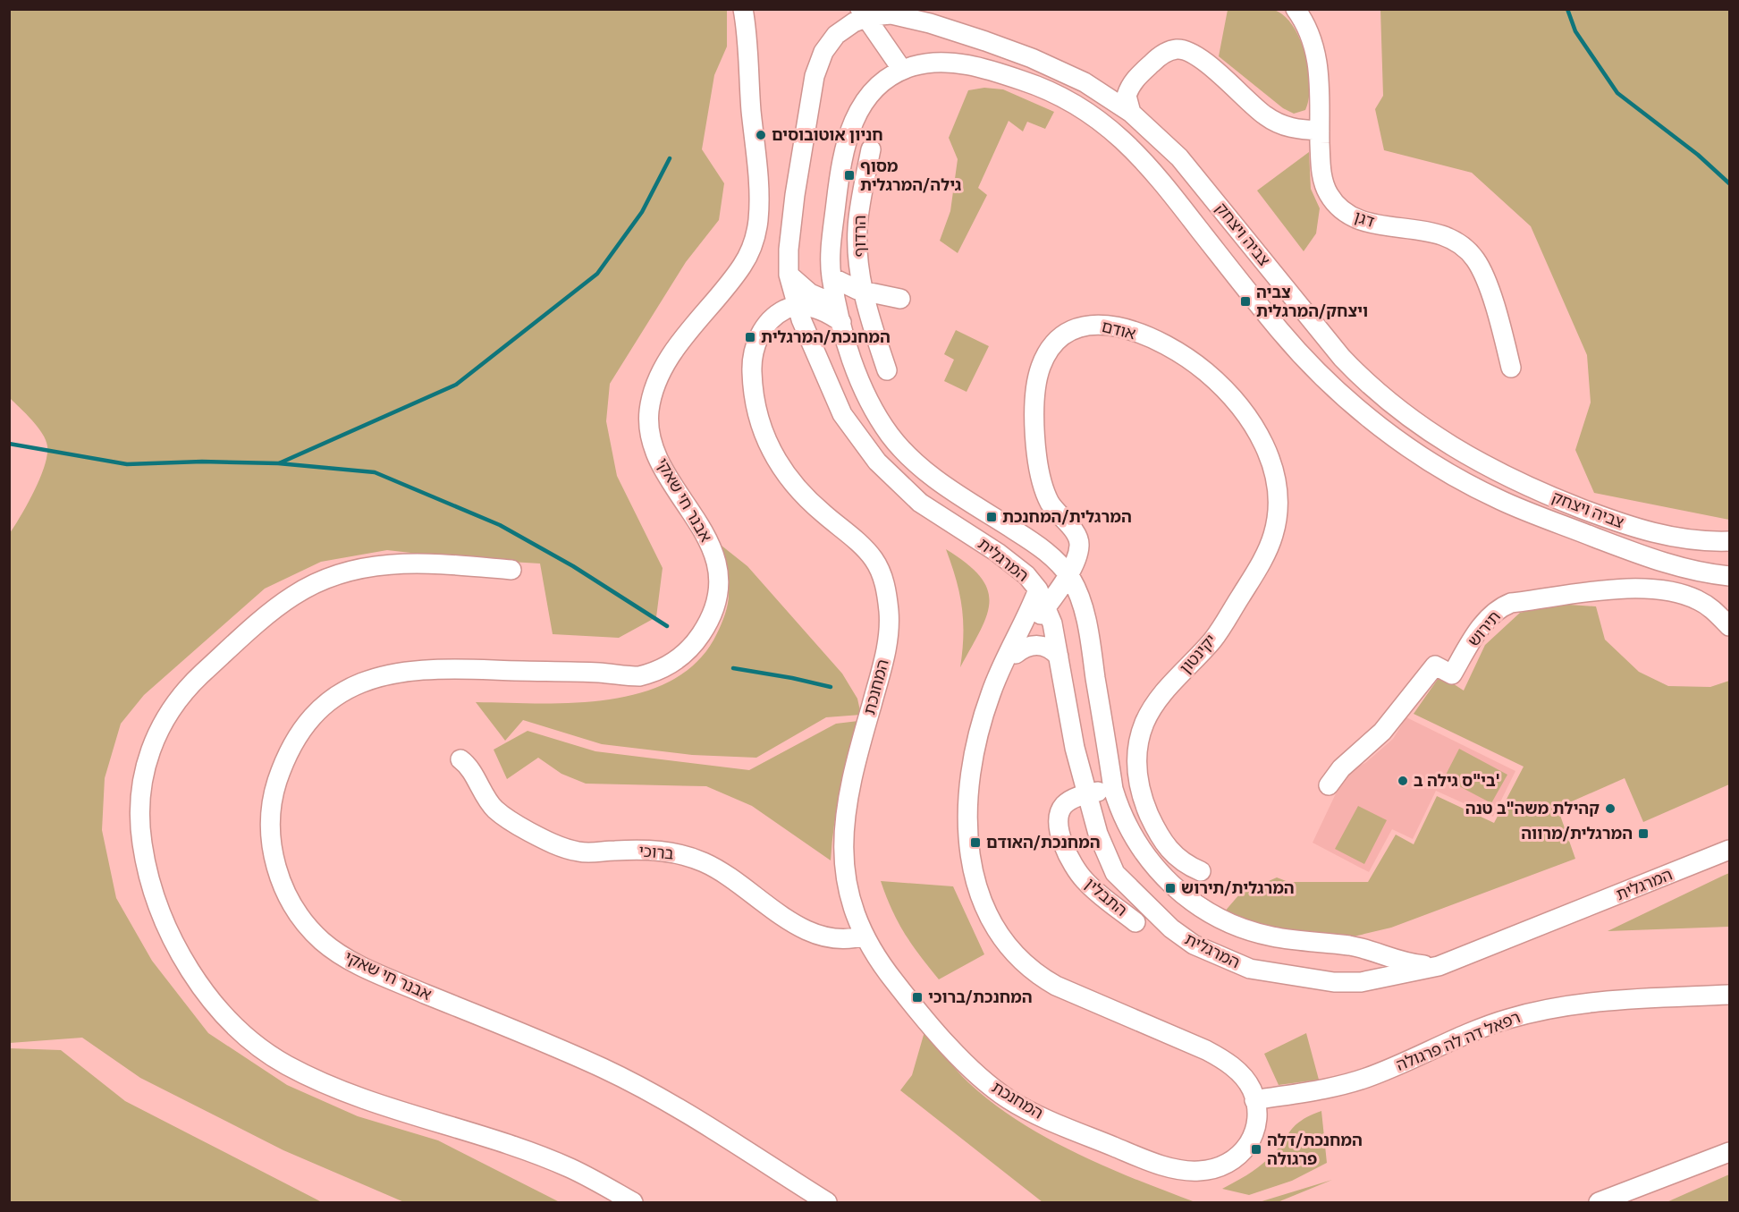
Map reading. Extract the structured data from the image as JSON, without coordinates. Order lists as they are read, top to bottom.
{
  "streets": {
    "street": [
      "דגן",
      "צביה ויצחק",
      "הרדוף",
      "אודם",
      "אבנר חי שאקי",
      "המרגלית",
      "תירוש",
      "יקינטון",
      "המחנכת",
      "ברוכי",
      "התבלין",
      "רפאל דה לה פרגולה"
    ]
  },
  "crossings": [
    ["צביה ויצחק", "המרגלית"],
    ["אודם", "יקינטון"],
    ["המרגלית", "המחנכת"],
    ["המרגלית", "התבלין"],
    ["המחנכת", "ברוכי"],
    ["המחנכת", "רפאל דה לה פרגולה"]
  ],
  "places": {
    "other": ["חניון אוטובוסים", "בי\"ס גילה ב'", "קהילת משה\"ב טנה"],
    "transit": [
      "מסוף גילה/המרגלית",
      "צביה ויצחק/המרגלית",
      "המחנכת/המרגלית",
      "המרגלית/המחנכת",
      "המרגלית/מרווה",
      "המחנכת/האודם",
      "המרגלית/תירוש",
      "המחנכת/ברוכי",
      "המחנכת/דלה פרגולה"
    ]
  }
}
